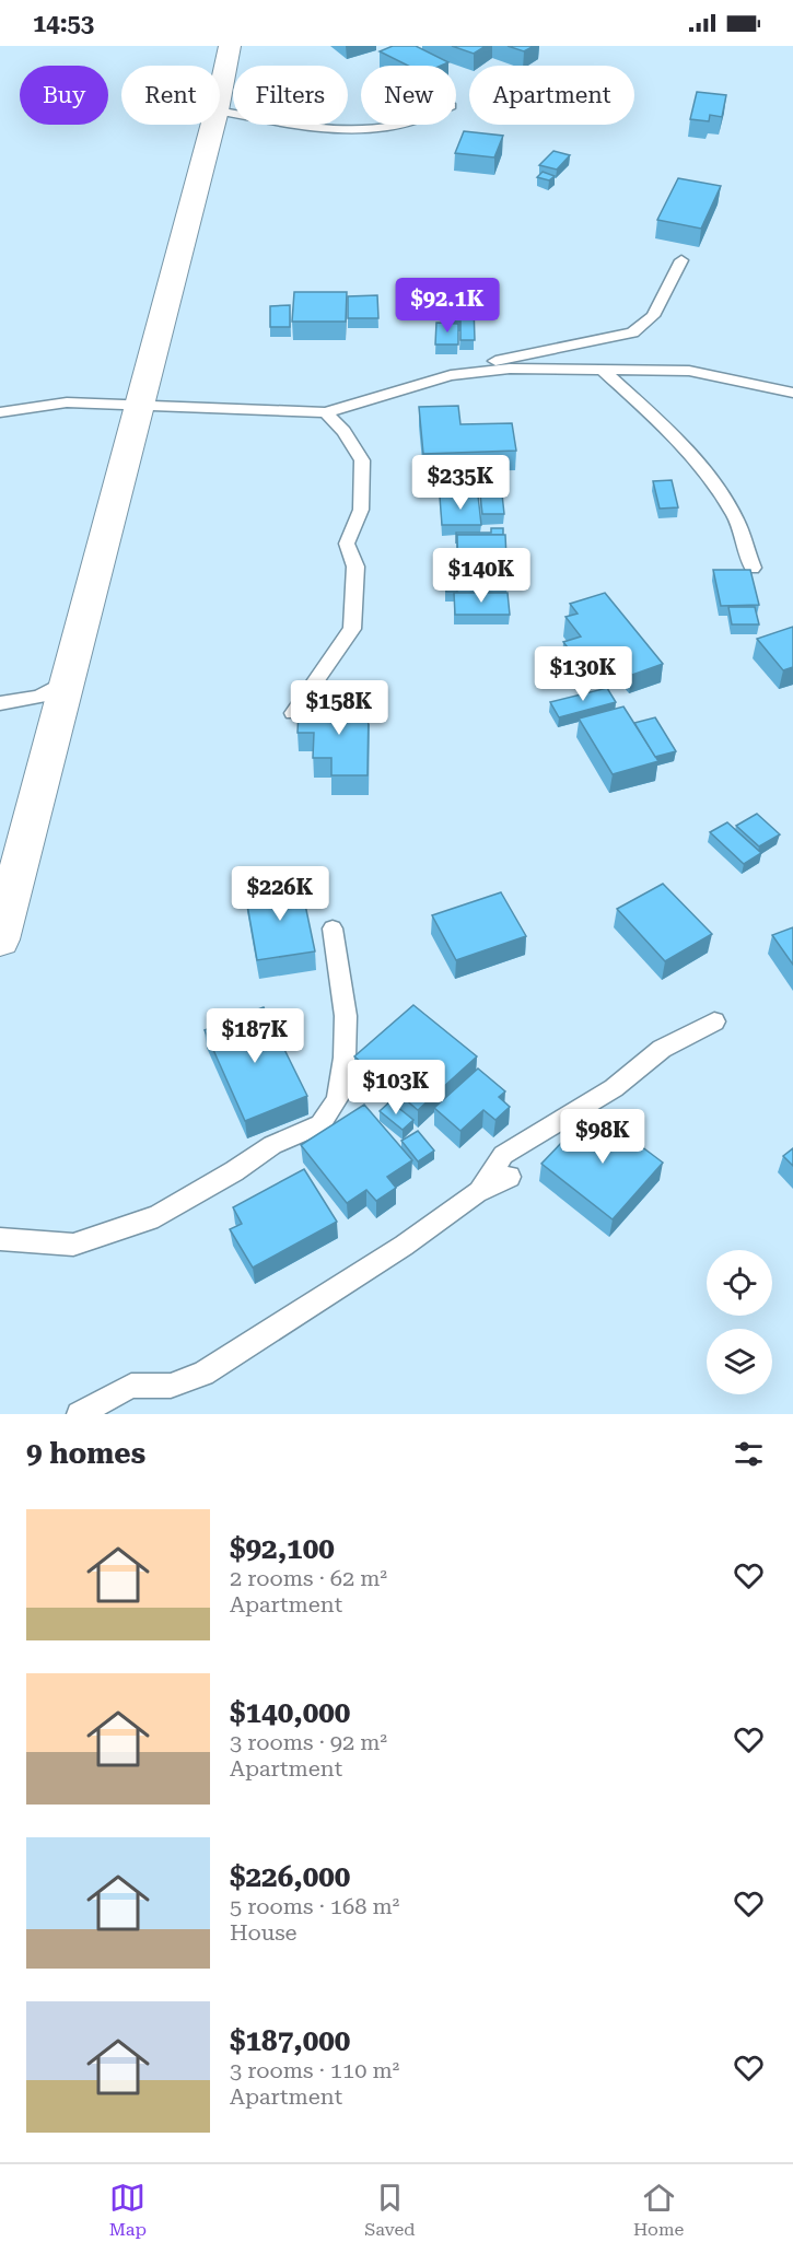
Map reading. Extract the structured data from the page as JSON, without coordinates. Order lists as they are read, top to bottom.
{
  "page": {
    "status": "14:53",
    "chip": [
      "Buy",
      "Rent",
      "Filters",
      "New",
      "Apartment"
    ],
    "price": [
      "$92.1K",
      "$235K",
      "$140K",
      "$130K",
      "$158K",
      "$226K",
      "$187K",
      "$103K",
      "$98K"
    ],
    "heading": "9 homes",
    "list": [
      {
        "name": "$92,100",
        "note": "2 rooms · 62 m² · Apartment"
      },
      {
        "name": "$140,000",
        "note": "3 rooms · 92 m² · Apartment"
      },
      {
        "name": "$226,000",
        "note": "5 rooms · 168 m² · House"
      },
      {
        "name": "$187,000",
        "note": "3 rooms · 110 m² · Apartment"
      }
    ],
    "tabs": ["Map", "Saved", "Home"]
  }
}
